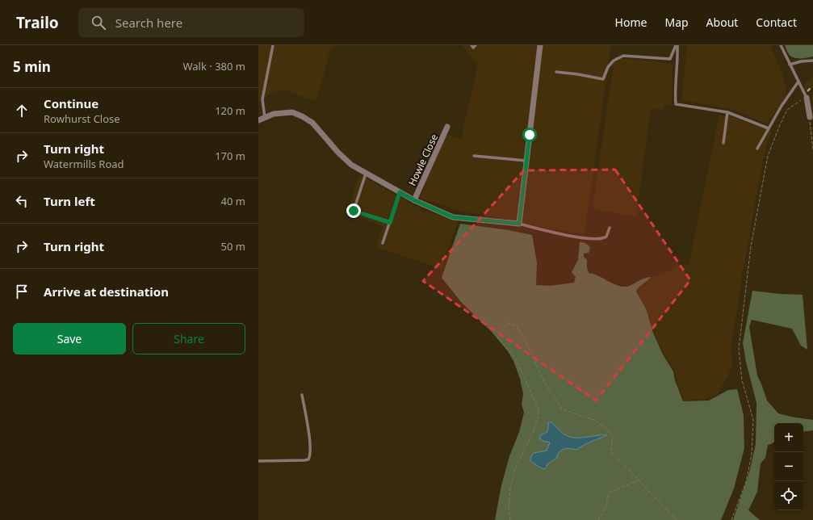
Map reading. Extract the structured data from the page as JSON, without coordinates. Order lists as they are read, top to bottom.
{
  "streets": {
    "street": ["Howle Close"]
  },
  "page": {
    "header": "Trailo",
    "search": "Search here",
    "nav": [
      "Home",
      "Map",
      "About",
      "Contact"
    ],
    "heading": ["5 min", "Walk · 380 m"],
    "list": [
      ["Continue", "Rowhurst Close", "120 m"],
      ["Turn right", "Watermills Road", "170 m"],
      ["Turn left", "40 m"],
      ["Turn right", "50 m"],
      "Arrive at destination"
    ],
    "buttons": ["Save", "Share"],
    "map_buttons": ["+", "−"]
  }
}
